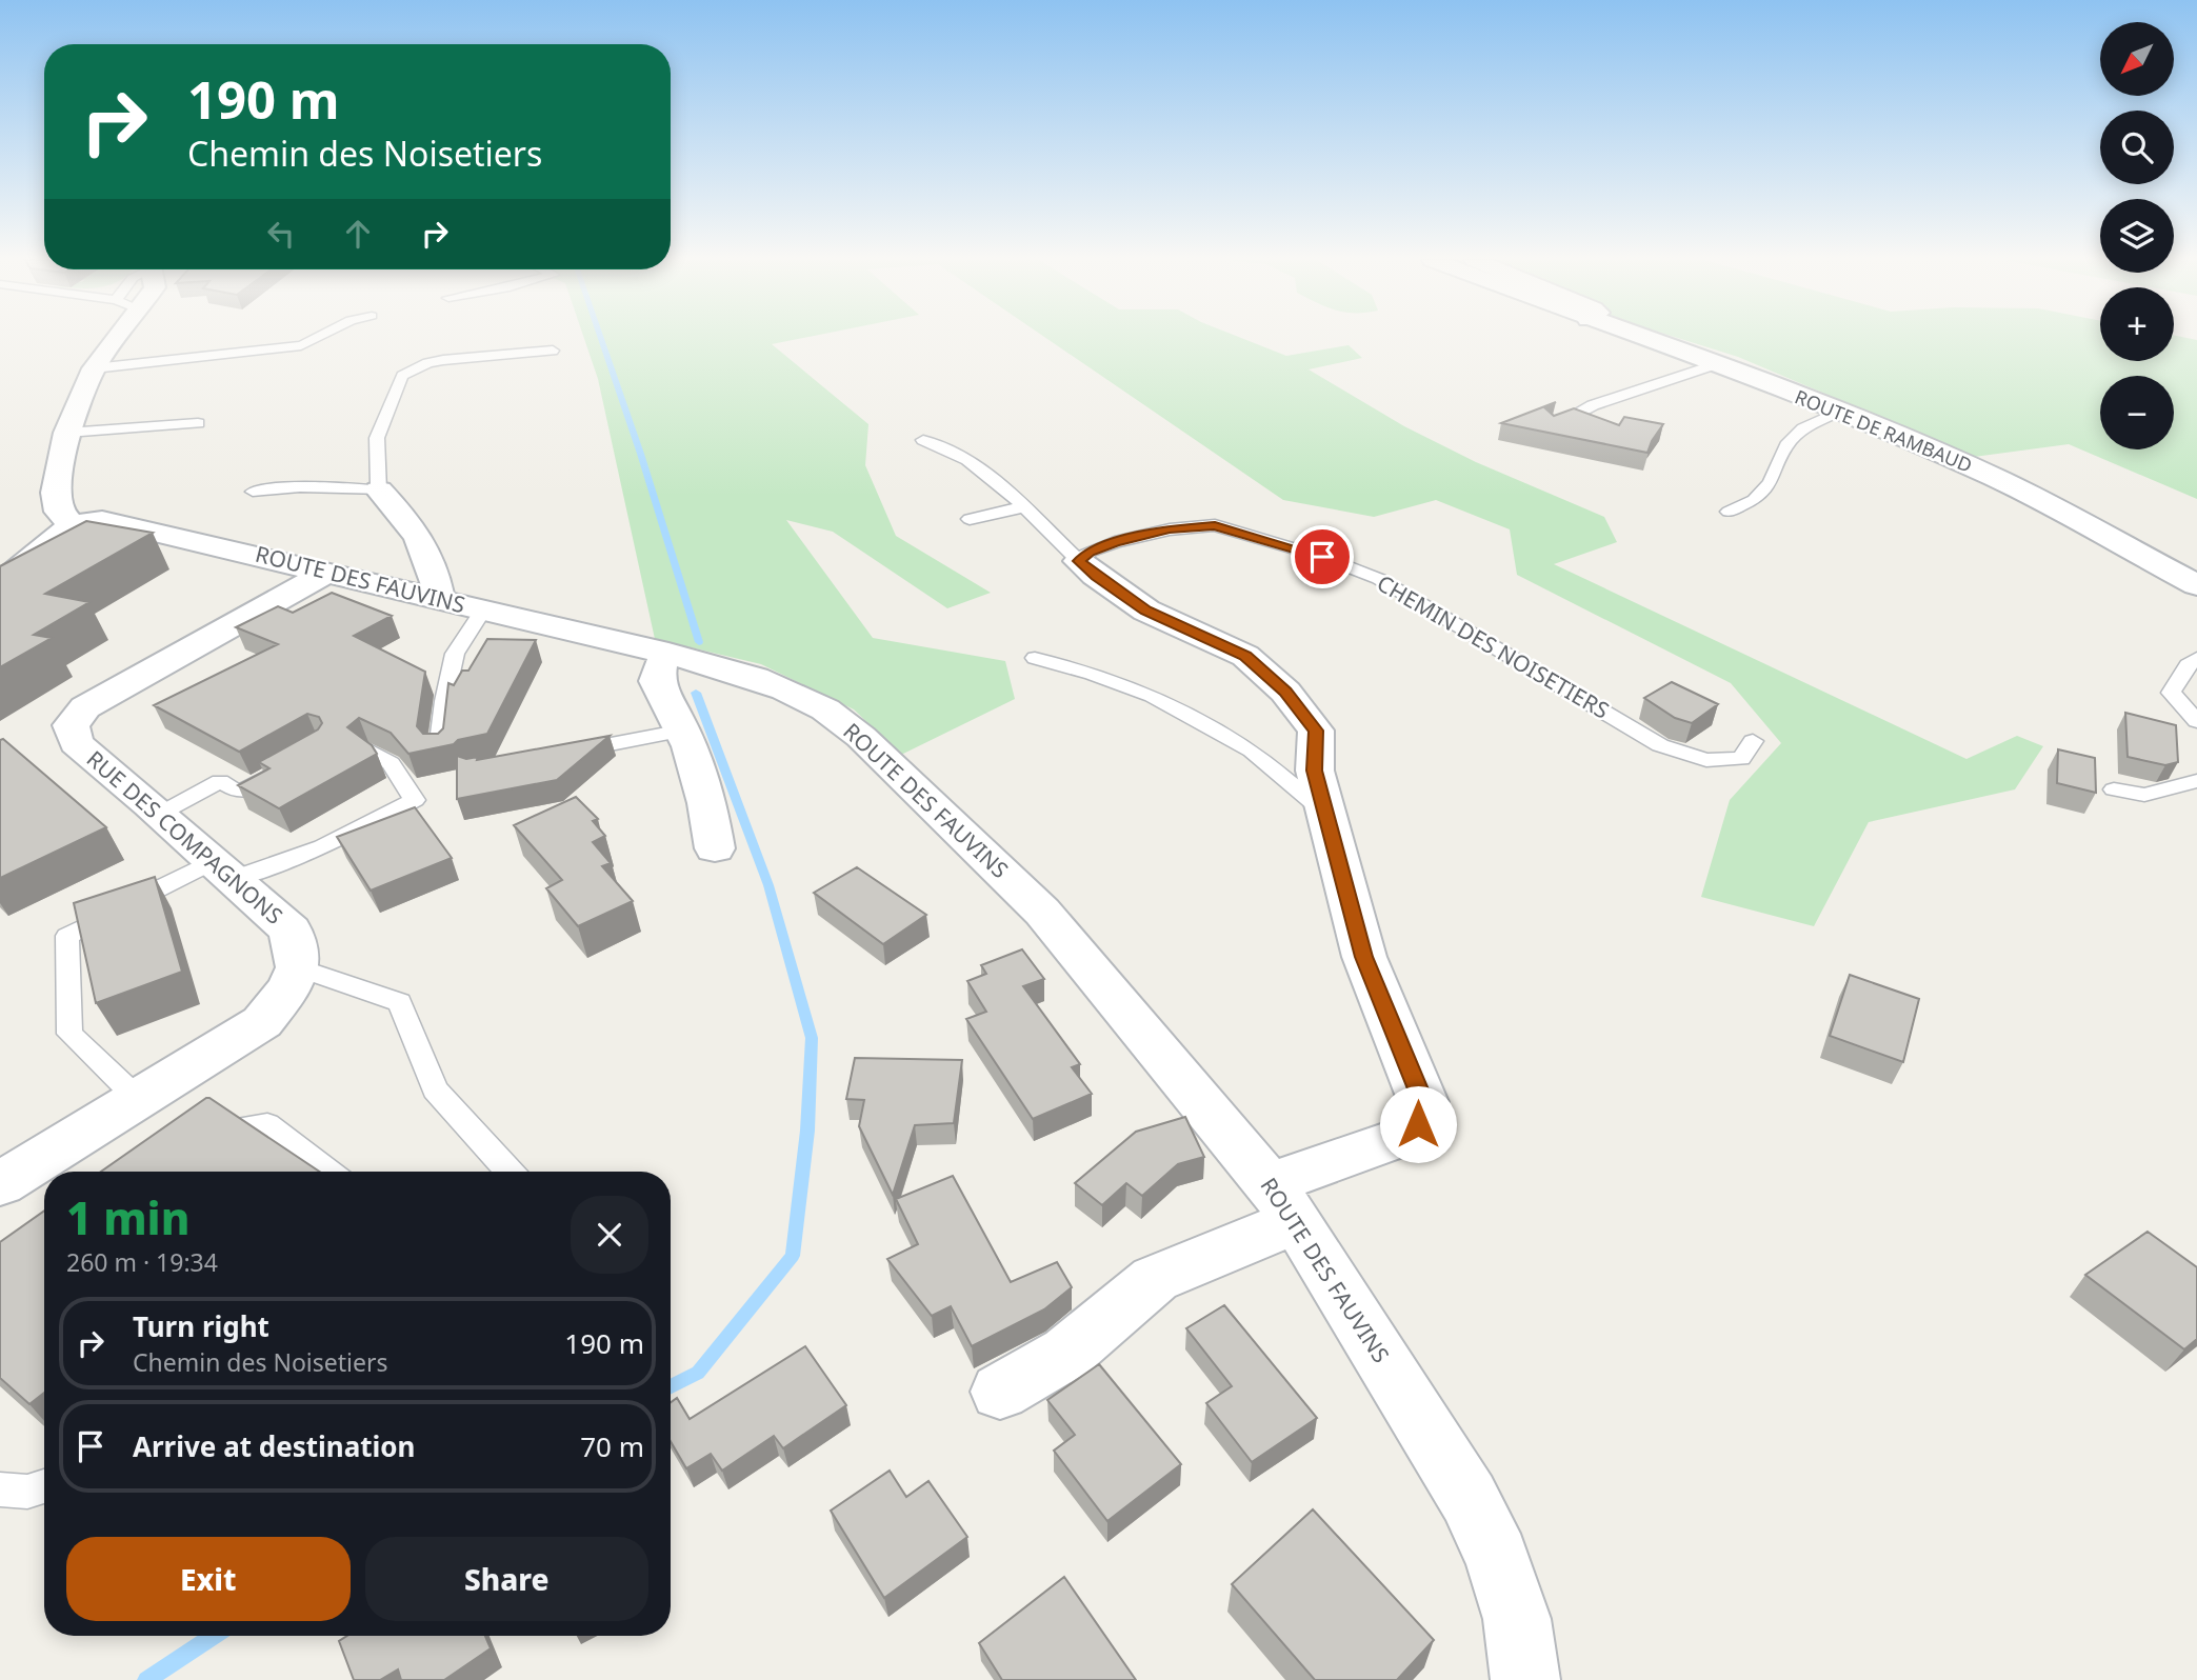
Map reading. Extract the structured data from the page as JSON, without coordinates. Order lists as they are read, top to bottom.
{
  "streets": {
    "street": ["ROUTE DE RAMBAUD", "ROUTE DES FAUVINS", "RUE DES COMPAGNONS"],
    "lane": ["CHEMIN DES NOISETIERS"]
  },
  "crossings": [
    ["ROUTE DES FAUVINS", "RUE DES COMPAGNONS"]
  ],
  "north": "bottom left",
  "page": {
    "map_buttons": ["+", "−"],
    "turn": ["190 m", "Chemin des Noisetiers"],
    "heading": ["1 min", "260 m · 19:34"],
    "list": [
      {
        "name": "Turn right",
        "note": "Chemin des Noisetiers",
        "value": "190 m"
      },
      {
        "name": "Arrive at destination",
        "value": "70 m"
      }
    ],
    "buttons": ["Exit", "Share"]
  }
}
